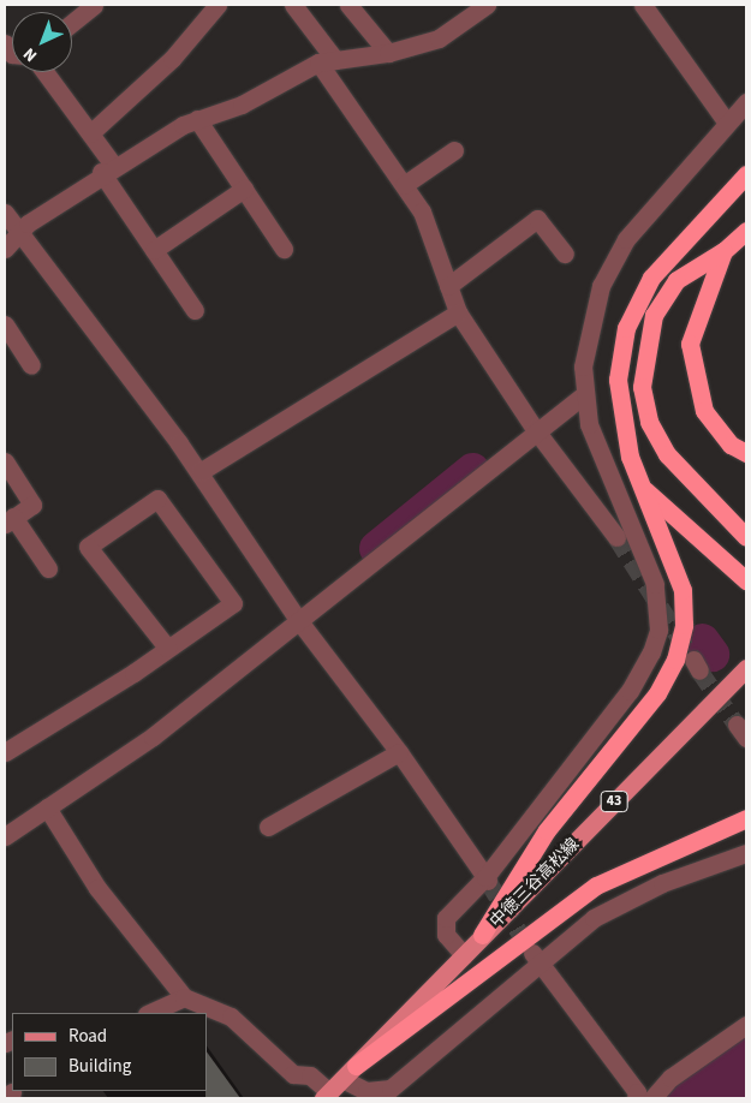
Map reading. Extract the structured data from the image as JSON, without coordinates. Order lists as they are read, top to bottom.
{
  "streets": {
    "main road": ["43", "中徳三谷高松線"]
  },
  "legend": ["Road", "Building"],
  "north": "bottom left"
}
